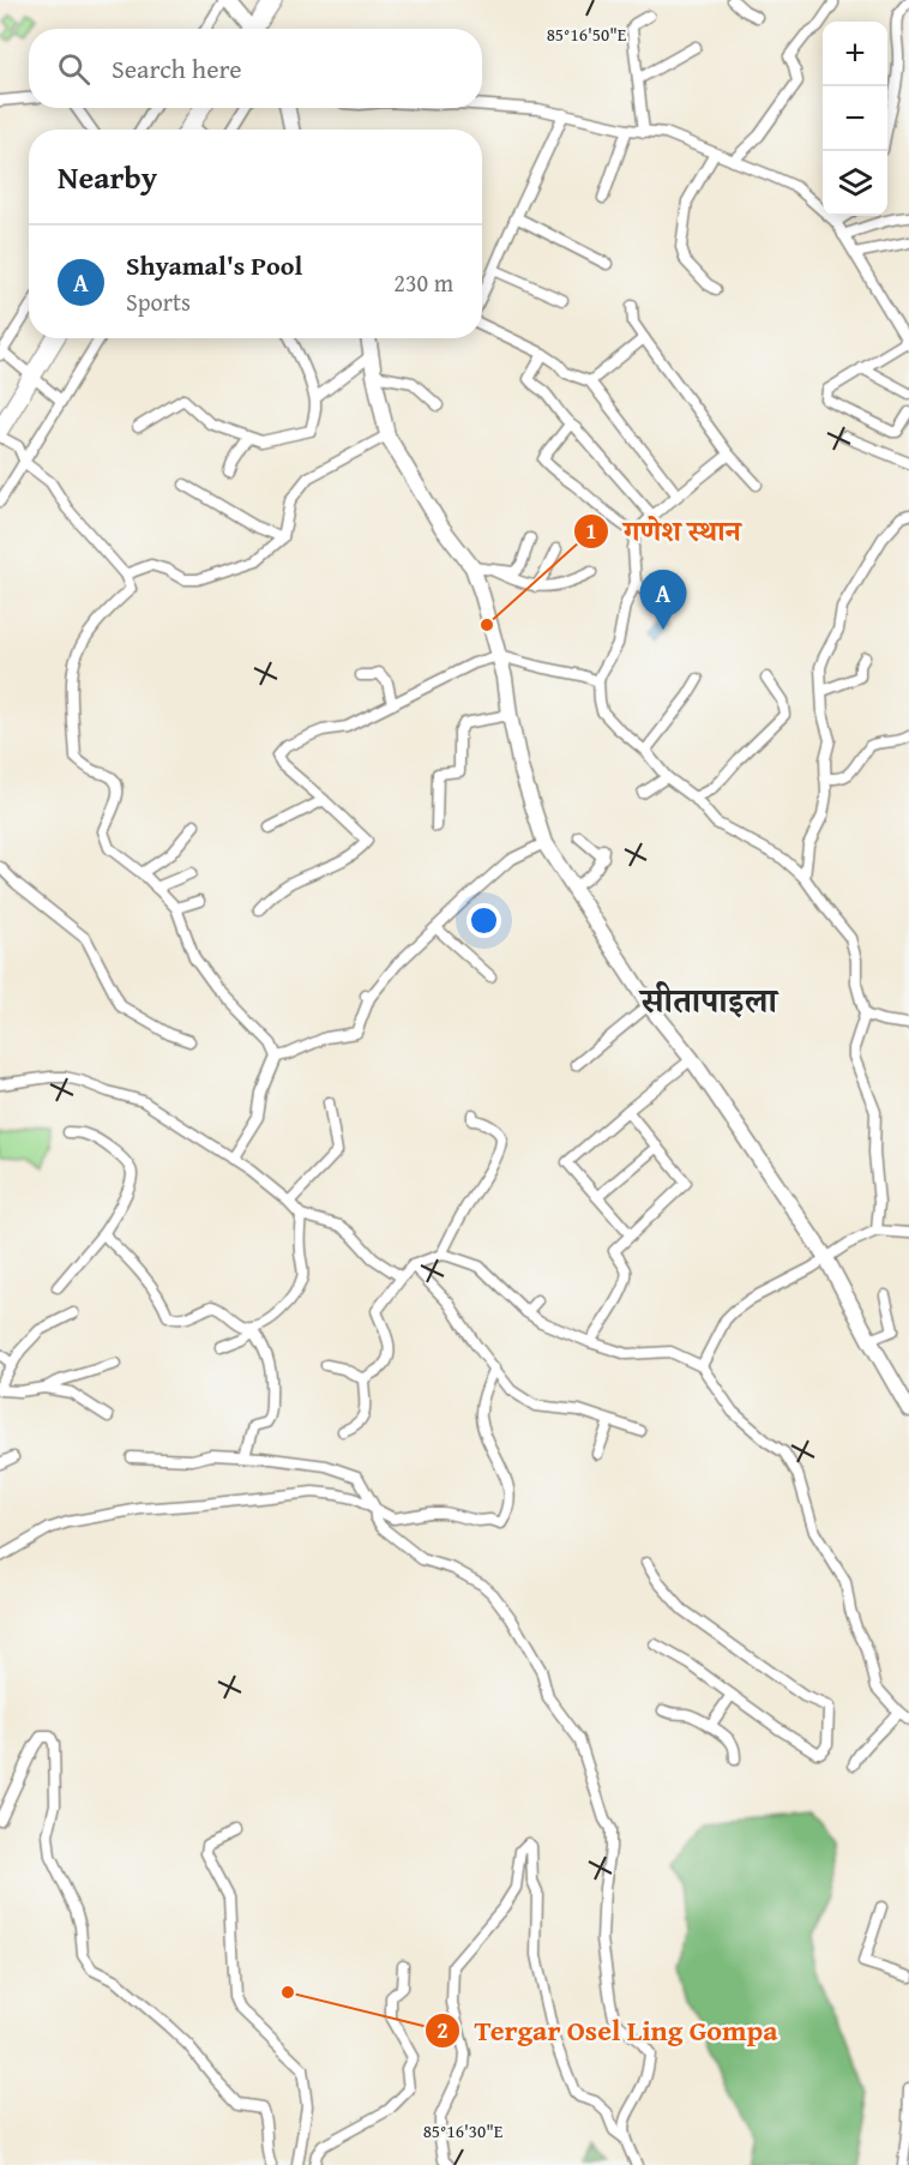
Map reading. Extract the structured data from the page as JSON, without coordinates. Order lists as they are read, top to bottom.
{
  "districts": ["सीतापाइला"],
  "places": ["गणेश स्थान", "Tergar Osel Ling Gompa"],
  "page": {
    "map_buttons": ["+", "−"],
    "search": "Search here",
    "heading": "Nearby",
    "list": [
      {
        "mark": "A",
        "name": "Shyamal's Pool",
        "note": "Sports",
        "value": "230 m"
      }
    ],
    "pins": "A"
  },
  "coordinates": ["85°16'50\"E", "85°16'30\"E"]
}
